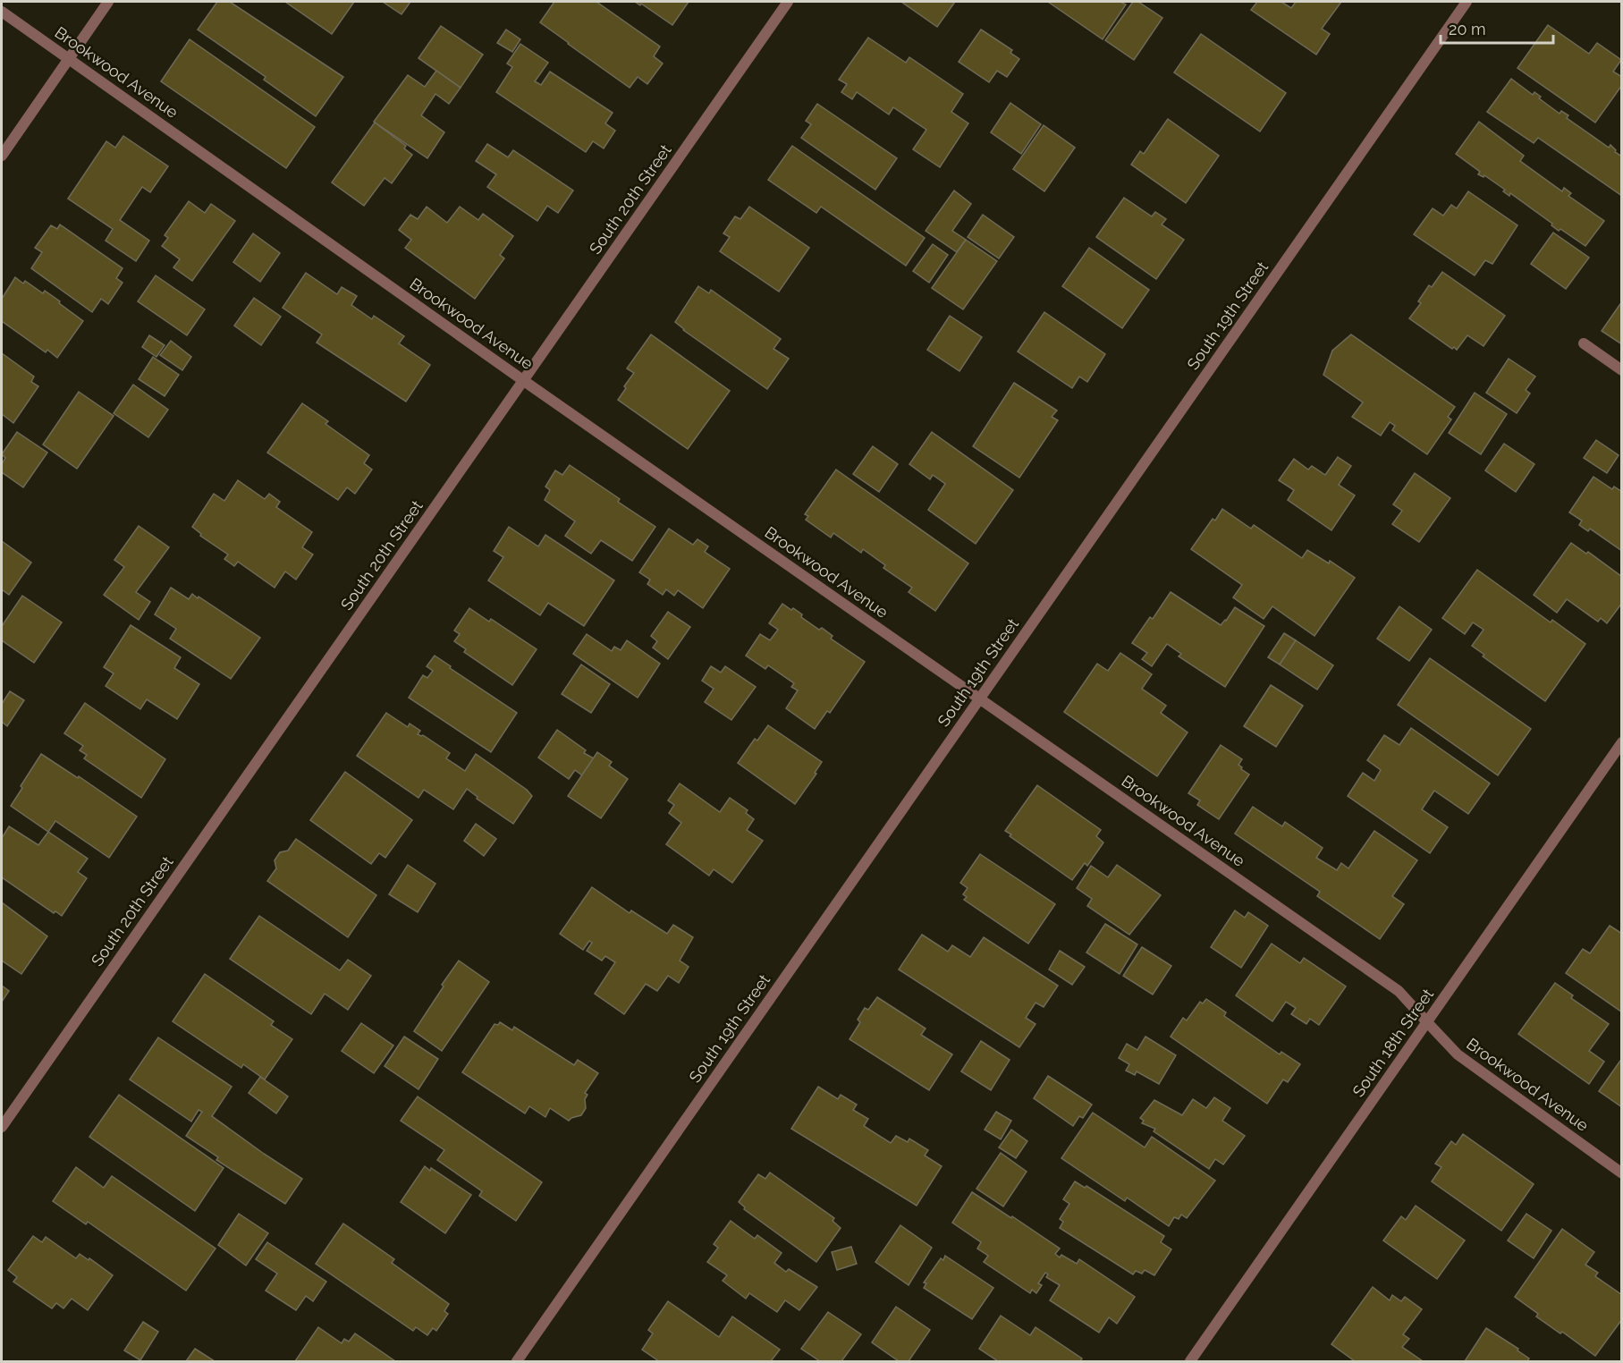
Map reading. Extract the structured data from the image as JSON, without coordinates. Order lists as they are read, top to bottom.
{
  "streets": {
    "street": [
      "Brookwood Avenue",
      "South 20th Street",
      "South 19th Street",
      "South 18th Street"
    ]
  },
  "crossings": [
    ["Brookwood Avenue", "South 20th Street"],
    ["Brookwood Avenue", "South 19th Street"],
    ["Brookwood Avenue", "South 18th Street"]
  ],
  "scale_bar": "20 m"
}
